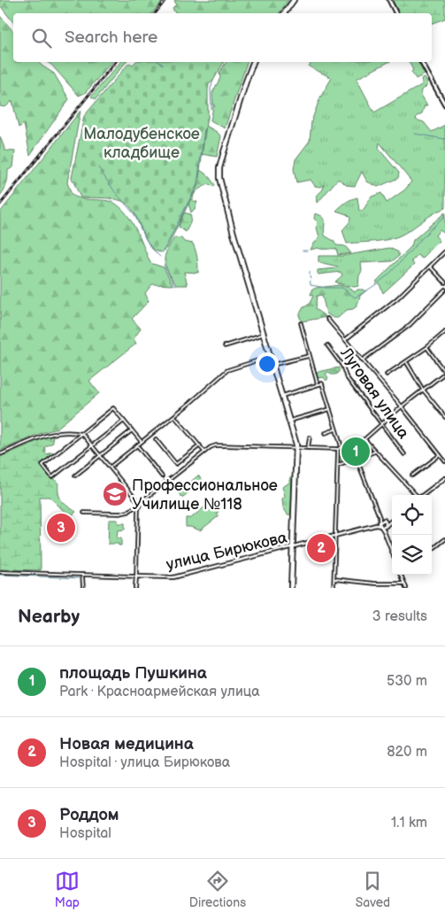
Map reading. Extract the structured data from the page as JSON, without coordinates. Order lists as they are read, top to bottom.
{
  "streets": {
    "street": ["Луговая улица", "улица Бирюкова"]
  },
  "parks": ["Малодубенское кладбище"],
  "places": {
    "school or university": ["Профессиональное Училище №118"]
  },
  "page": {
    "search": "Search here",
    "pins": ["1", "3", "2"],
    "heading": ["Nearby", "3 results"],
    "list": [
      {
        "mark": "1",
        "name": "площадь Пушкина",
        "note": "Park · Красноармейская улица",
        "value": "530 m"
      },
      {
        "mark": "2",
        "name": "Новая медицина",
        "note": "Hospital · улица Бирюкова",
        "value": "820 m"
      },
      {
        "mark": "3",
        "name": "Роддом",
        "note": "Hospital",
        "value": "1.1 km"
      }
    ],
    "nav": ["Map", "Directions", "Saved"]
  }
}
